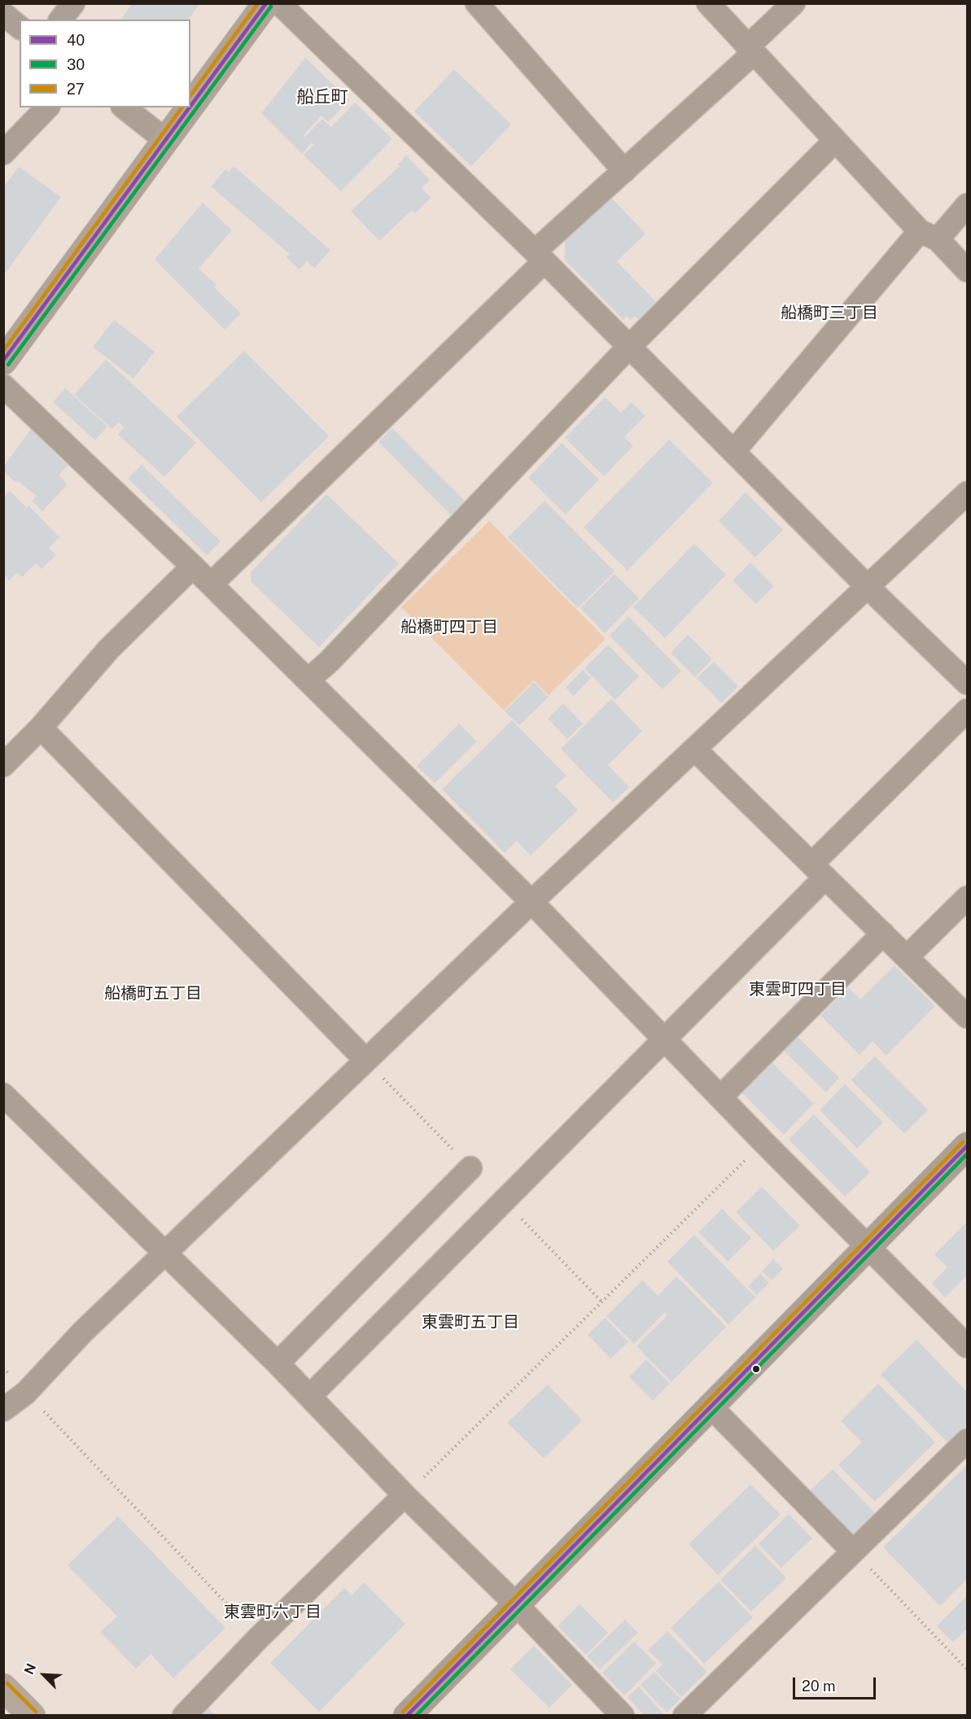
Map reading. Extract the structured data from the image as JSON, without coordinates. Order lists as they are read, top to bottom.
{
  "districts": [
    "船丘町",
    "船橋町三丁目",
    "船橋町四丁目",
    "東雲町四丁目",
    "船橋町五丁目",
    "東雲町五丁目",
    "東雲町六丁目"
  ],
  "lines": ["transit line 40", "transit line 27", "transit line 30"],
  "legend": ["40", "30", "27"],
  "scale_bar": "20 m",
  "north": "top left"
}
